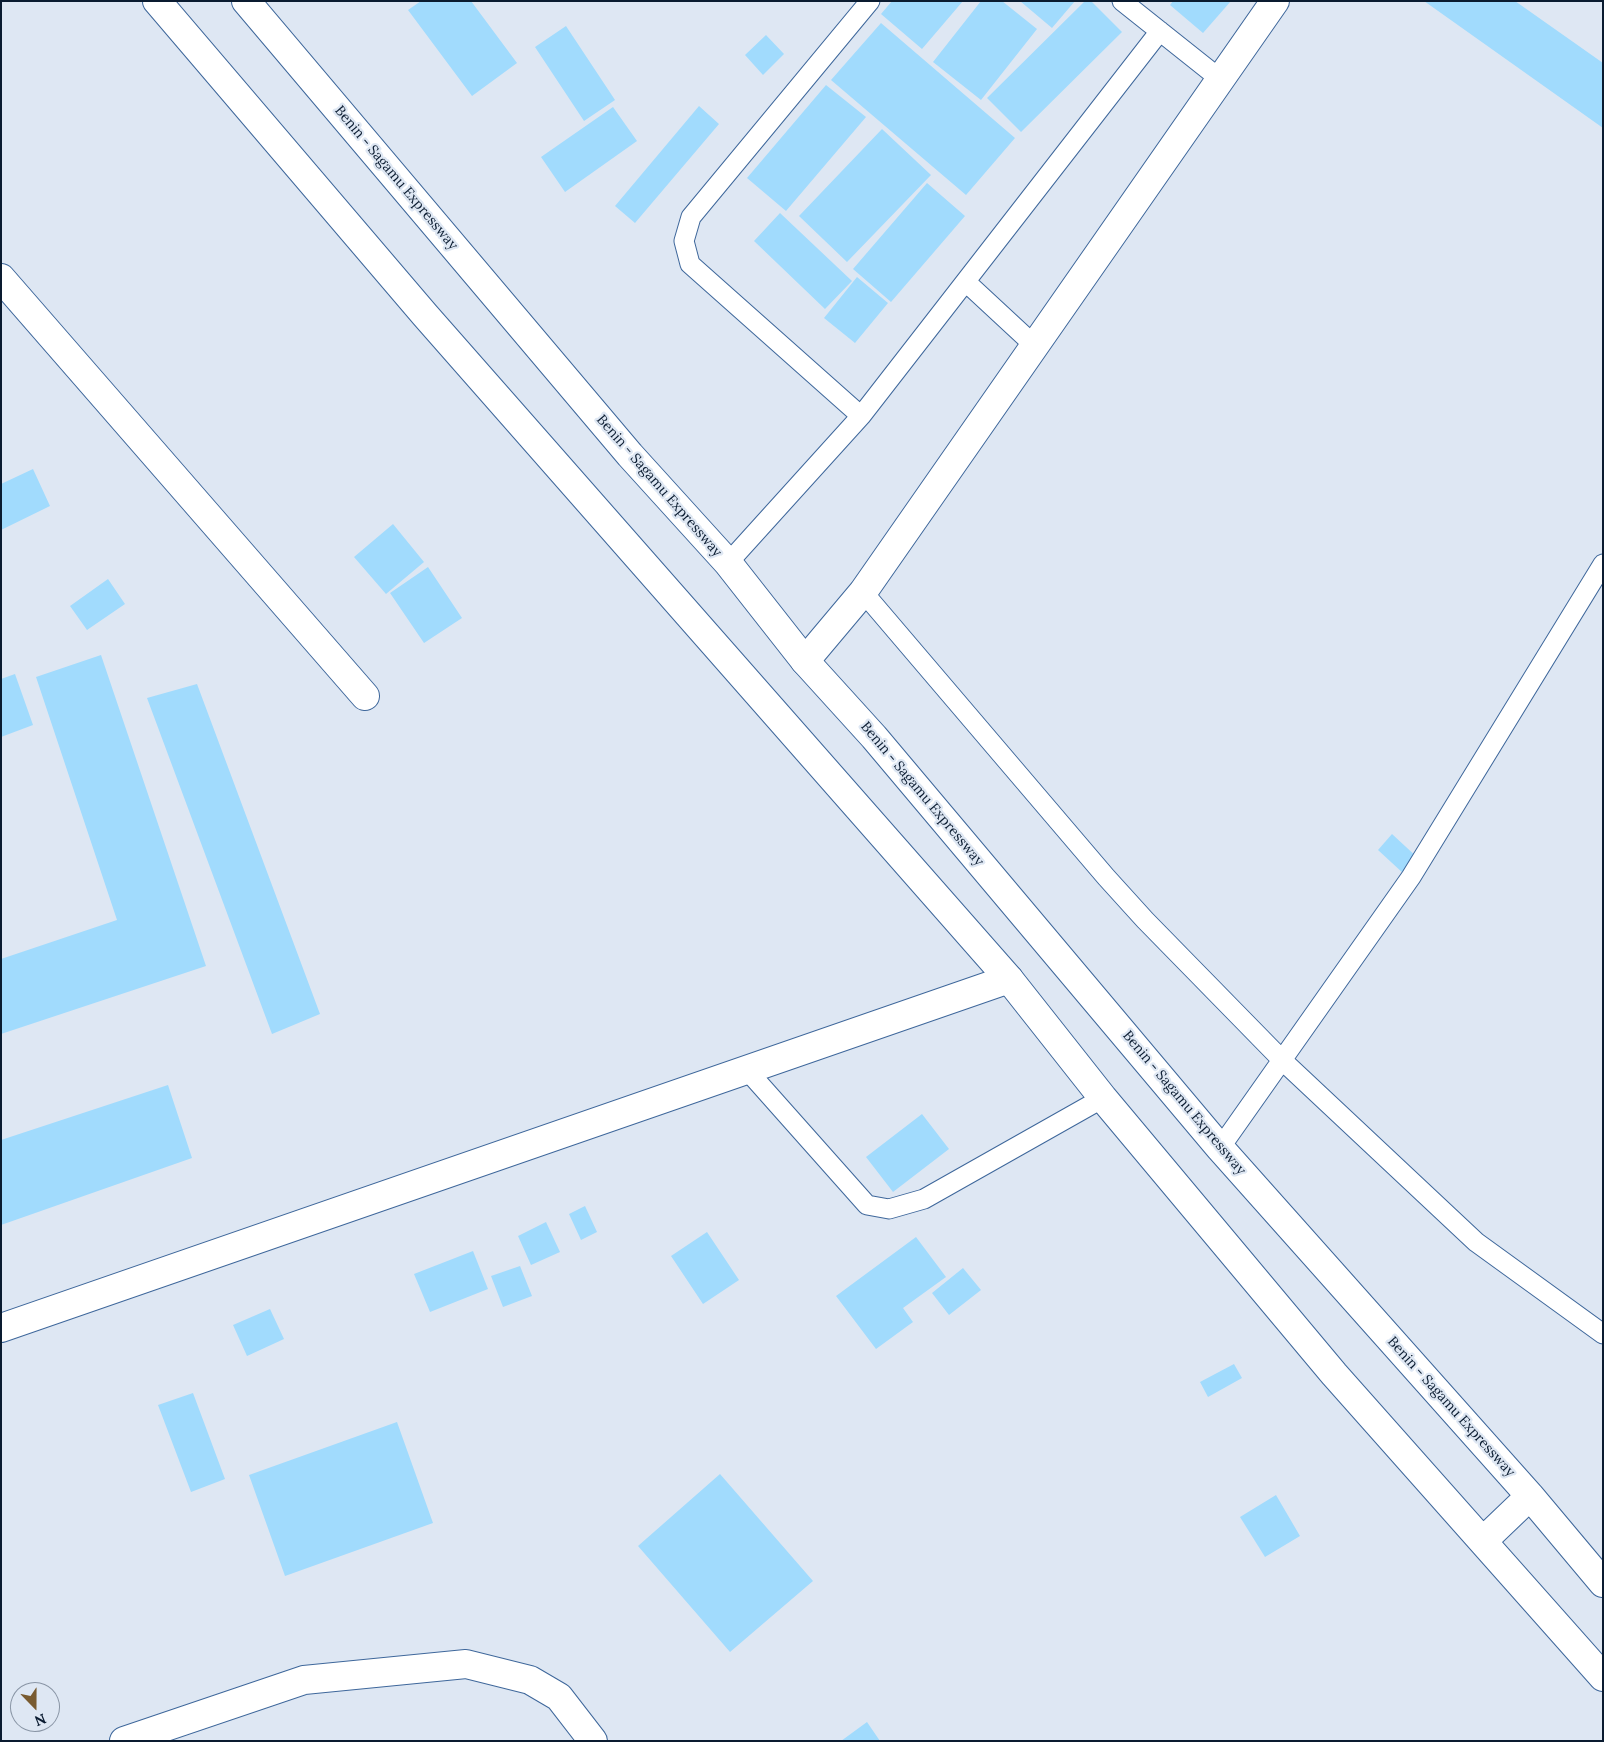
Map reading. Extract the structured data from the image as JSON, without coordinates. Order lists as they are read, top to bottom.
{
  "streets": {
    "main road": ["Benin - Sagamu Expressway"]
  },
  "north": "bottom"
}
